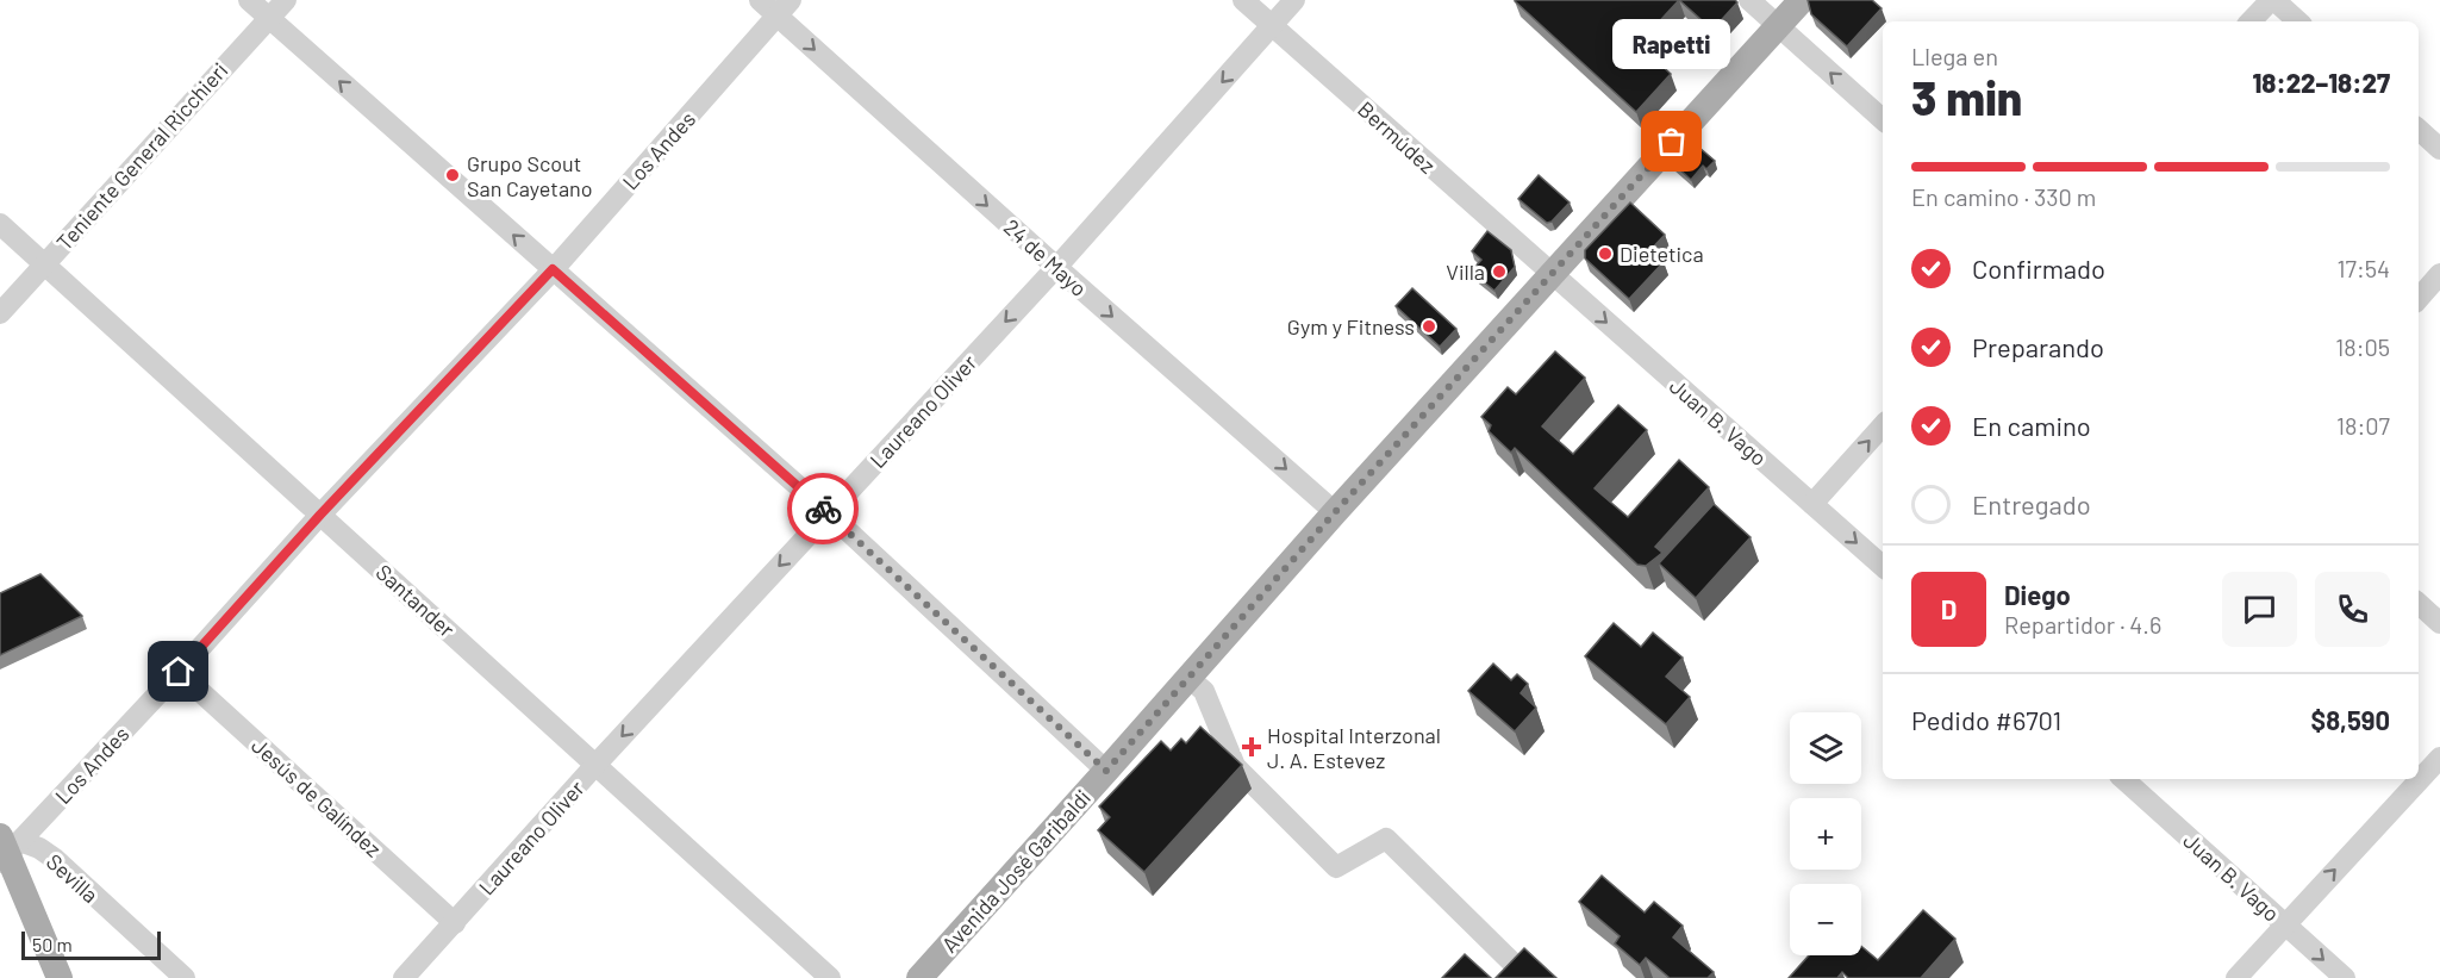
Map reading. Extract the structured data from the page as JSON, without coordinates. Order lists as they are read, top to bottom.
{
  "streets": {
    "main road": ["Avenida José Garibaldi"],
    "street": [
      "Bermúdez",
      "Los Andes",
      "Teniente General Ricchieri",
      "24 de Mayo",
      "Laureano Oliver",
      "Juan B. Vago",
      "Santander",
      "Jesús de Galíndez",
      "Sevilla"
    ]
  },
  "crossings": [
    ["Bermúdez", "Laureano Oliver"],
    ["Bermúdez", "Juan B. Vago"],
    ["Bermúdez", "Avenida José Garibaldi"],
    ["Los Andes", "24 de Mayo"],
    ["Los Andes", "Santander"],
    ["Los Andes", "Jesús de Galíndez"],
    ["Los Andes", "Sevilla"],
    ["Teniente General Ricchieri", "Santander"],
    ["24 de Mayo", "Laureano Oliver"],
    ["24 de Mayo", "Avenida José Garibaldi"],
    ["Laureano Oliver", "Santander"],
    ["Laureano Oliver", "Jesús de Galíndez"],
    ["Juan B. Vago", "Avenida José Garibaldi"]
  ],
  "one_way": ["24 de Mayo", "Laureano Oliver", "Juan B. Vago"],
  "places": {
    "other": [
      "Rapetti",
      "Grupo Scout San Cayetano",
      "Dietetica",
      "Villa",
      "Gym y Fitness"
    ],
    "health": ["Hospital Interzonal J. A. Estevez"]
  },
  "scale_bar": "50 m",
  "page": {
    "bubble": "Rapetti",
    "heading": ["3 min", "Llega en", "18:22–18:27"],
    "panel": [
      "Diego",
      "Repartidor · 4.6",
      "Pedido #6701",
      "$8,590"
    ],
    "bar": "En camino · 330 m",
    "list": [
      ["Confirmado", "17:54"],
      ["Preparando", "18:05"],
      ["En camino", "18:07"],
      "Entregado"
    ],
    "round": "D",
    "map_buttons": ["+", "−"],
    "scale": "50 m"
  }
}
